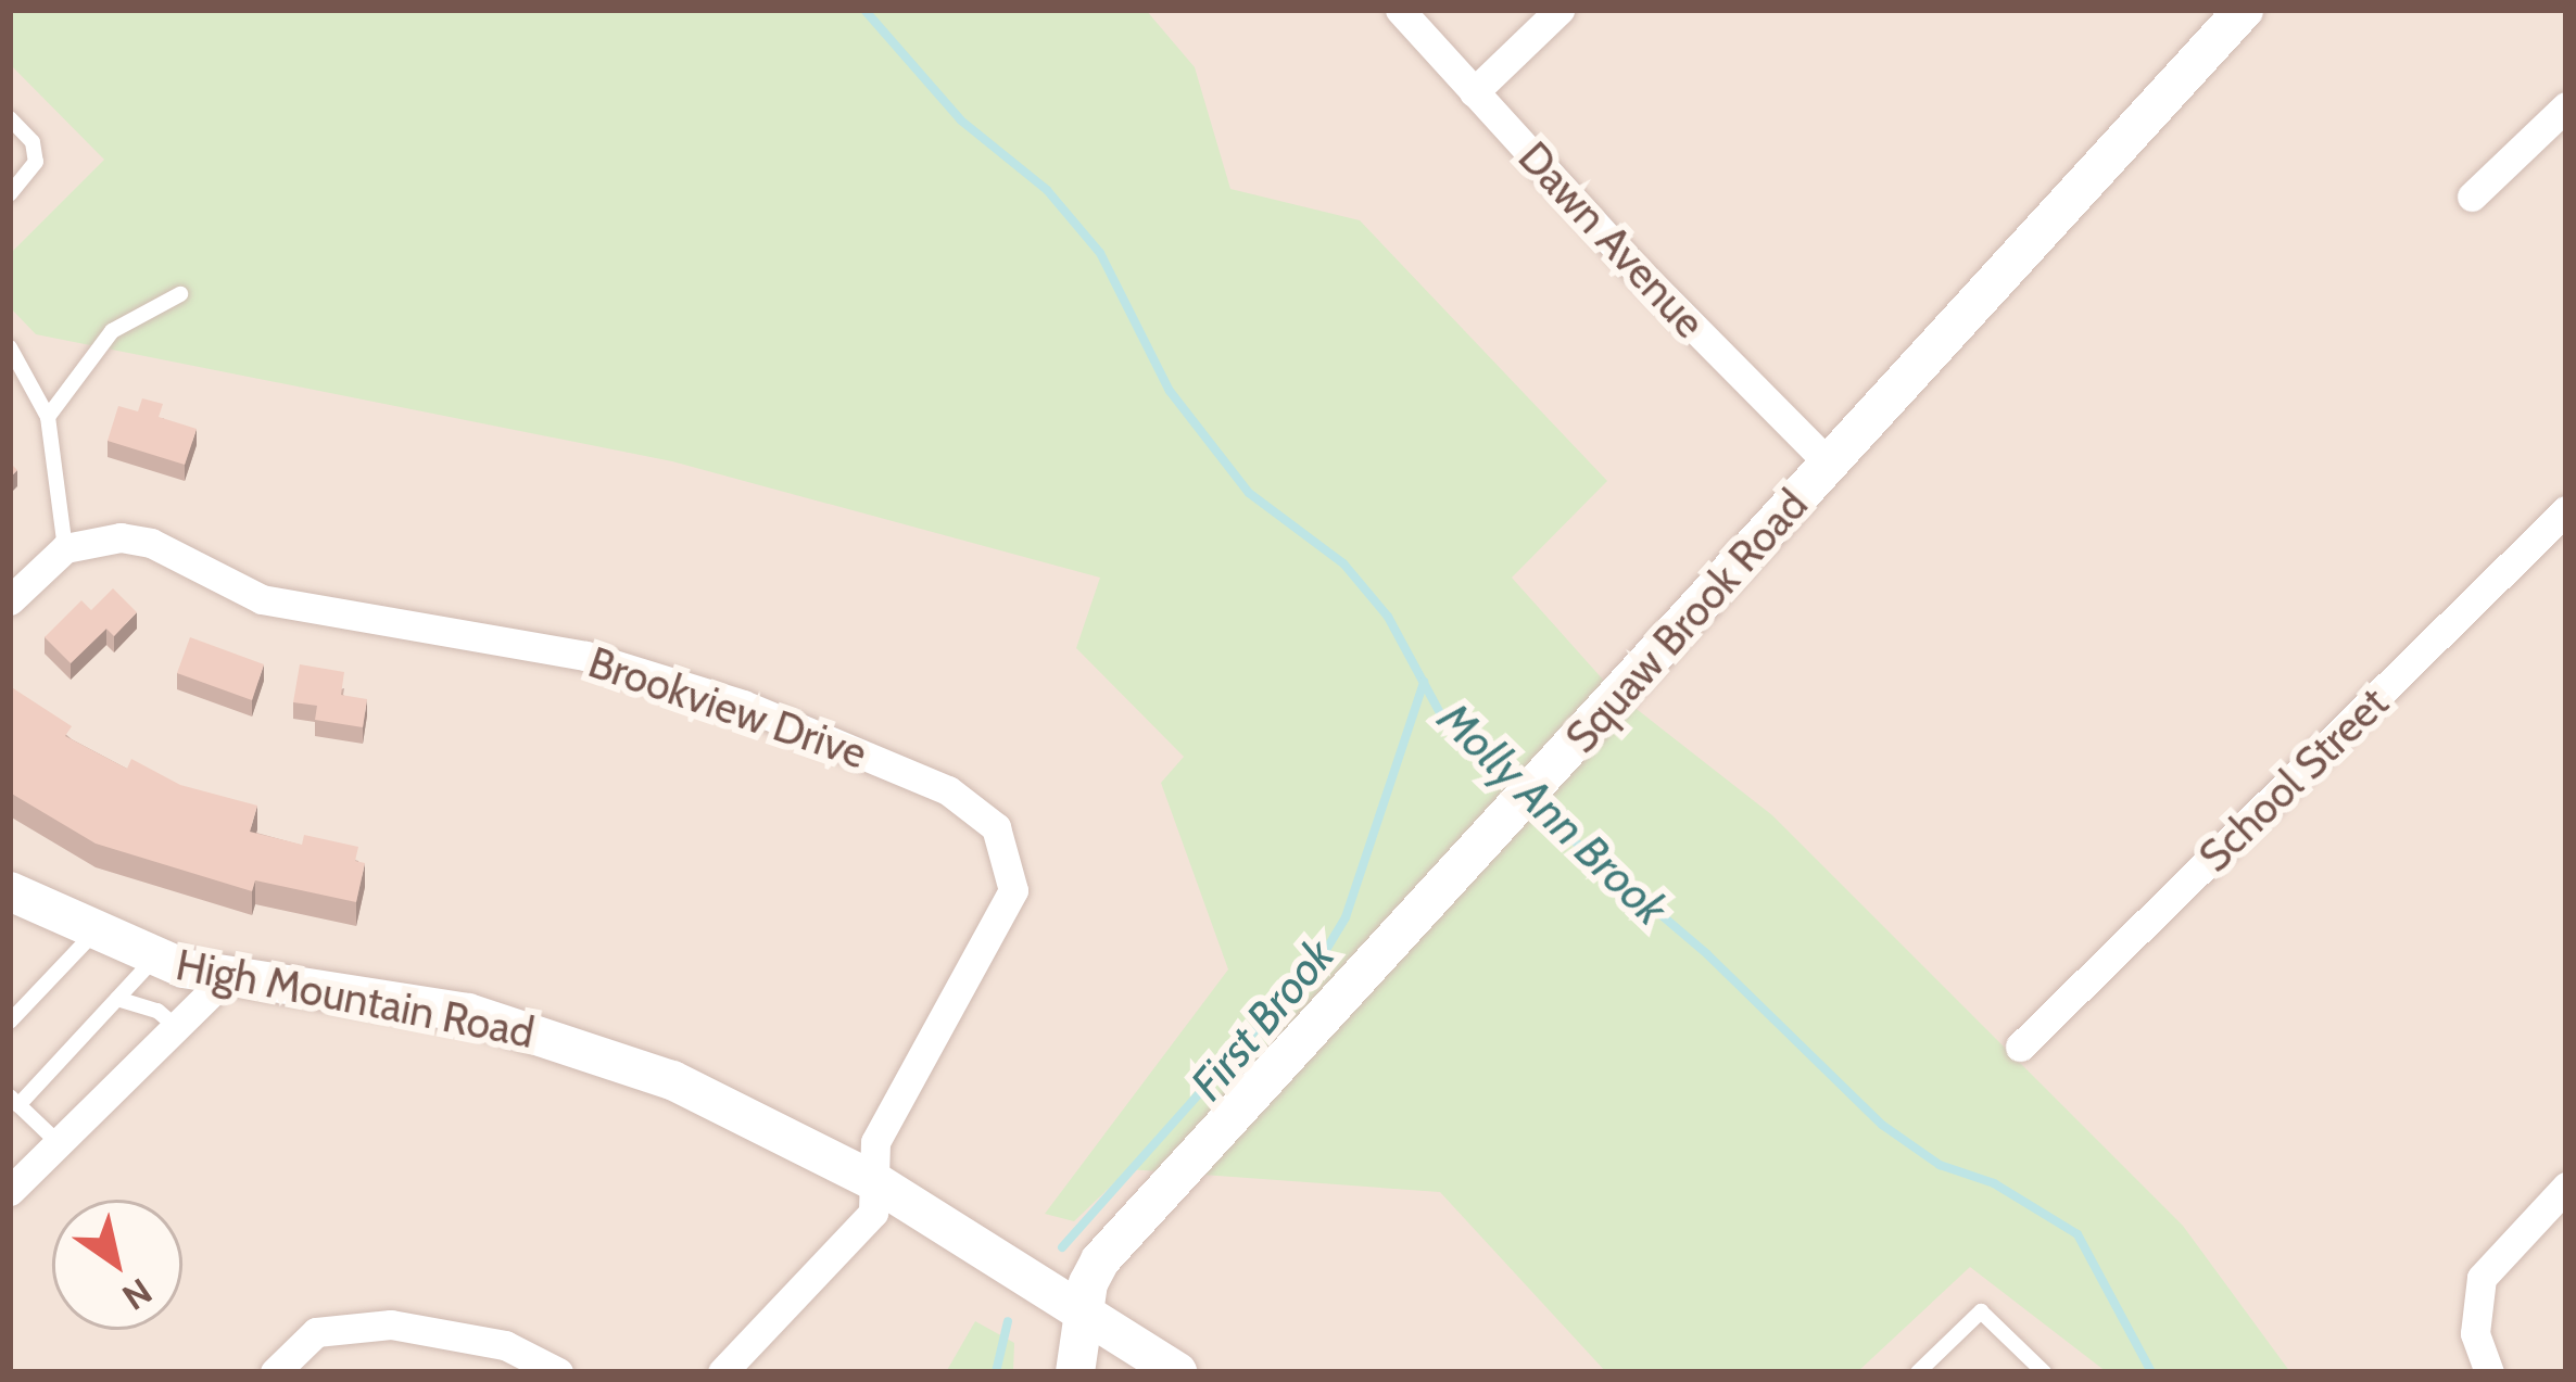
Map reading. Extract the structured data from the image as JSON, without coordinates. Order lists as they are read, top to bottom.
{
  "streets": {
    "street": [
      "Dawn Avenue",
      "Squaw Brook Road",
      "Brookview Drive",
      "School Street",
      "High Mountain Road"
    ]
  },
  "crossings": [
    ["Dawn Avenue", "Squaw Brook Road"],
    ["Squaw Brook Road", "High Mountain Road"],
    ["Brookview Drive", "High Mountain Road"]
  ],
  "water": ["Molly Ann Brook", "First Brook"],
  "north": "bottom right"
}
